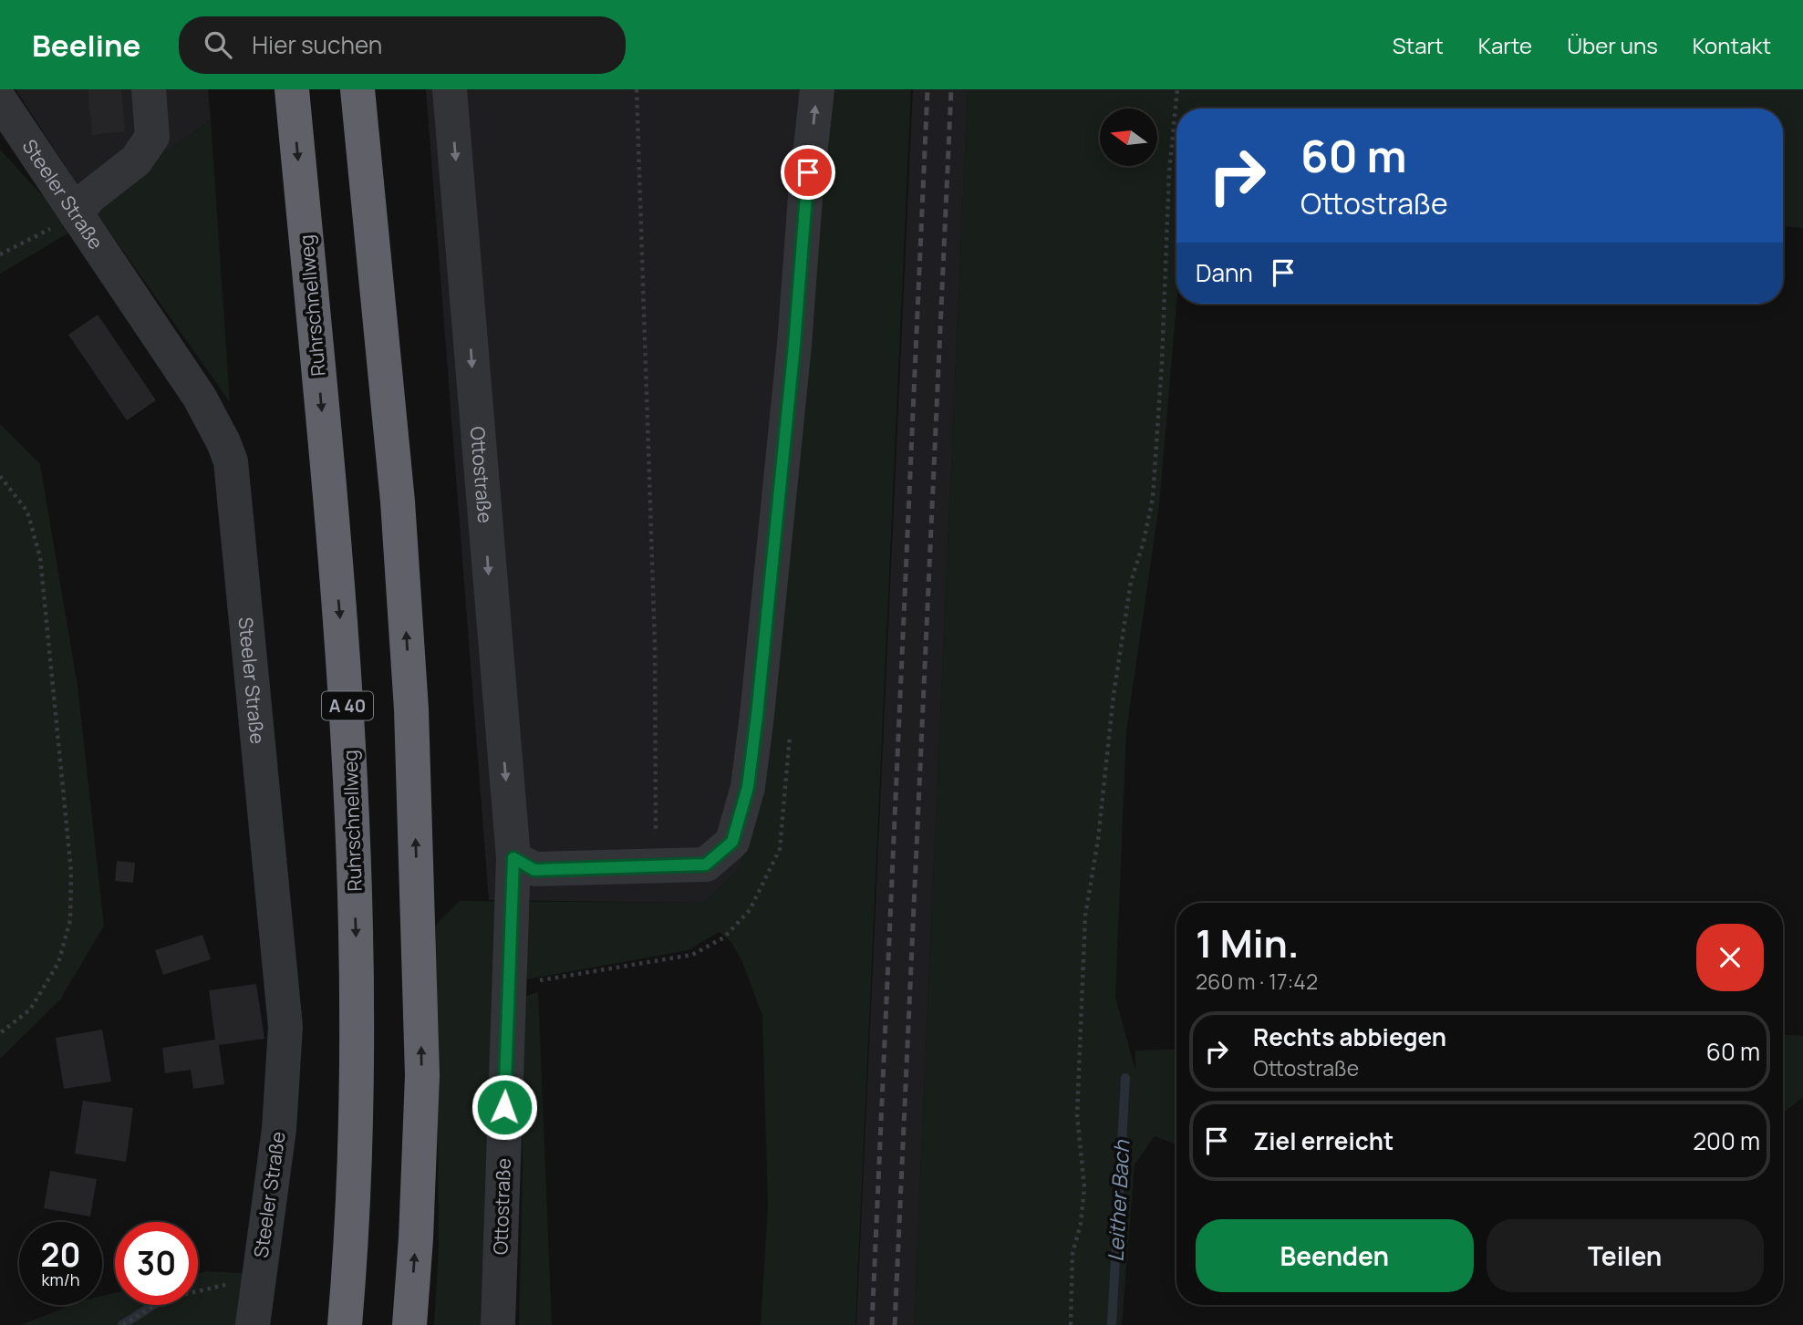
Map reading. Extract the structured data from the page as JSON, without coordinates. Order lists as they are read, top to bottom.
{
  "streets": {
    "highway": ["Ruhrschnellweg", "A 40"],
    "street": ["Steeler Straße", "Ottostraße"]
  },
  "water": ["Leither Bach"],
  "north": "left",
  "page": {
    "header": "Beeline",
    "search": "Hier suchen",
    "nav": [
      "Start",
      "Karte",
      "Über uns",
      "Kontakt"
    ],
    "turn": ["60 m", "Ottostraße"],
    "then": "Dann",
    "heading": ["1 Min.", "260 m · 17:42"],
    "list": [
      {
        "name": "Rechts abbiegen",
        "note": "Ottostraße",
        "value": "60 m"
      },
      {
        "name": "Ziel erreicht",
        "value": "200 m"
      }
    ],
    "buttons": ["Beenden", "Teilen"],
    "speed": "20 km/h",
    "limit": "30"
  }
}
